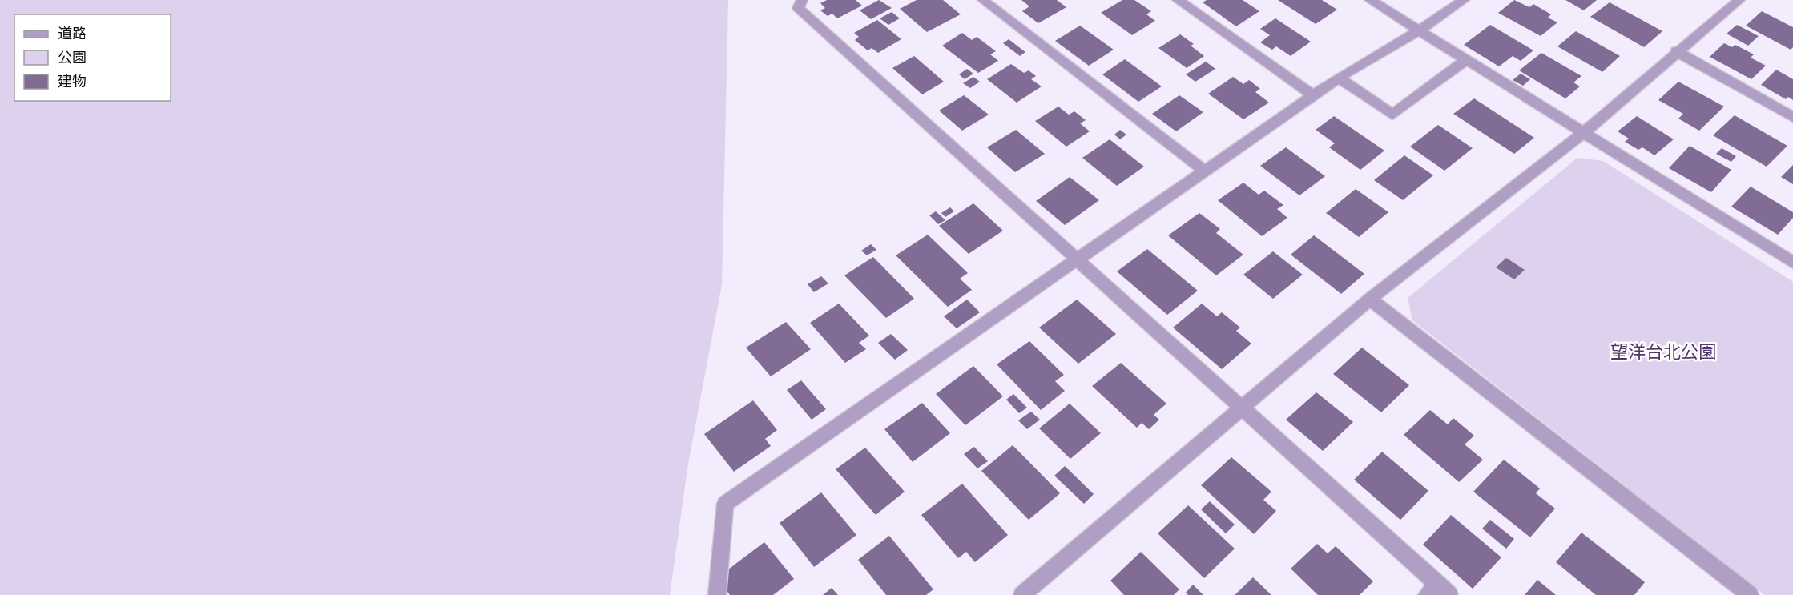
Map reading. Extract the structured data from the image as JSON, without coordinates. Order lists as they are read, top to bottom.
{
  "parks": ["望洋台北公園"],
  "legend": ["道路", "公園", "建物"]
}
